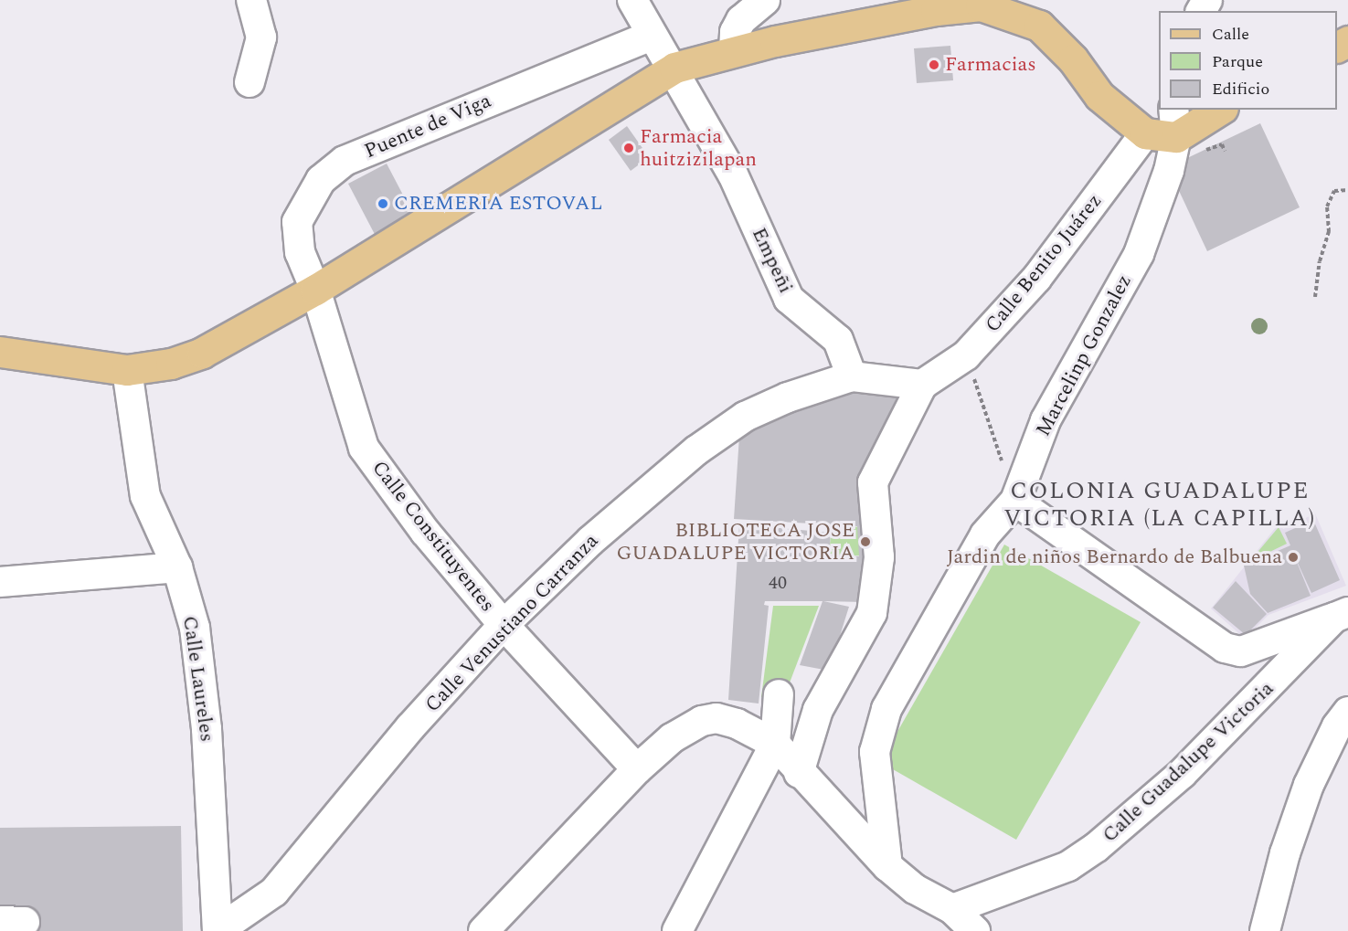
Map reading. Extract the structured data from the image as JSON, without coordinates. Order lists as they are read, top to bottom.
{
  "streets": {
    "street": [
      "Puente de Viga",
      "Empeñi",
      "Calle Benito Juárez",
      "Marcelinp Gonzalez",
      "Calle Constituyentes",
      "Calle Venustiano Carranza",
      "Calle Laureles",
      "Calle Guadalupe Victoria"
    ]
  },
  "crossings": [
    ["Puente de Viga", "Empeñi"],
    ["Puente de Viga", "Calle Constituyentes"],
    ["Empeñi", "Calle Venustiano Carranza"],
    ["Calle Constituyentes", "Calle Venustiano Carranza"],
    ["Calle Venustiano Carranza", "Calle Laureles"]
  ],
  "districts": ["COLONIA GUADALUPE VICTORIA (LA CAPILLA)"],
  "places": [
    "Farmacias",
    "Farmacia huitzizilapan",
    "CREMERIA ESTOVAL",
    "BIBLIOTECA JOSE GUADALUPE VICTORIA",
    "Jardin de niños Bernardo de Balbuena"
  ],
  "house_numbers": ["40"],
  "legend": ["Calle", "Parque", "Edificio"]
}
